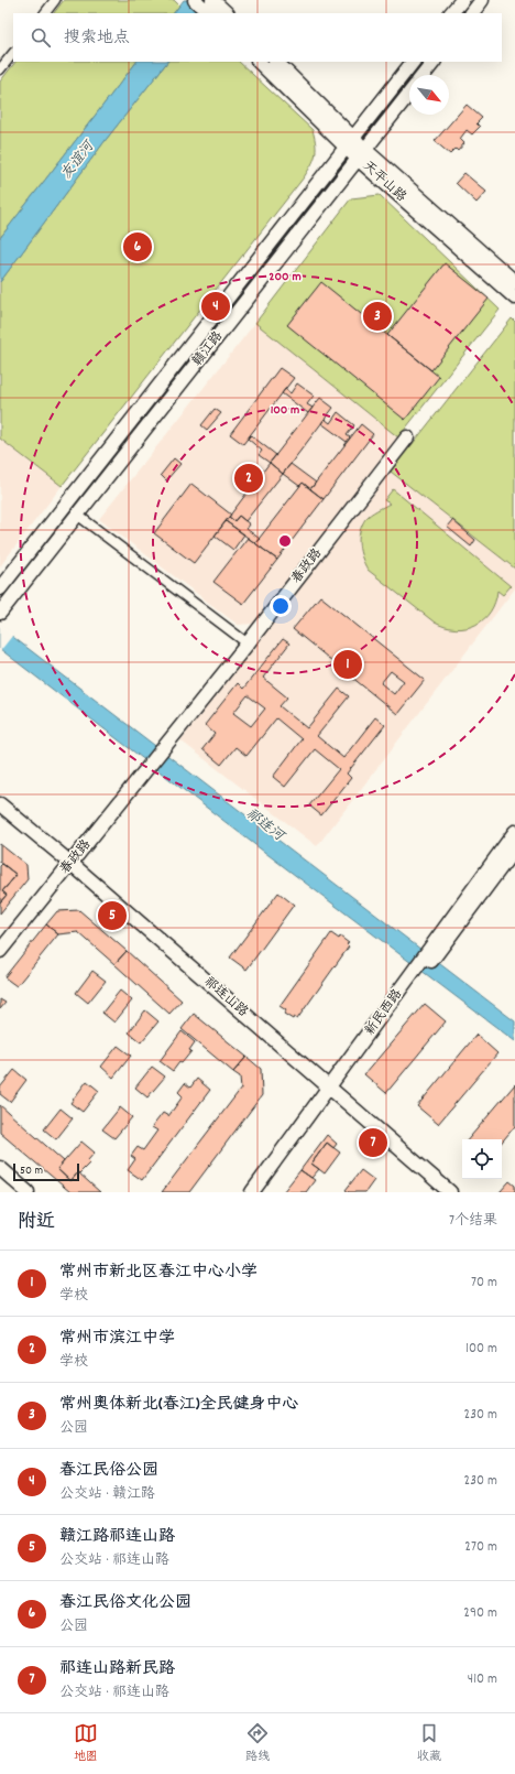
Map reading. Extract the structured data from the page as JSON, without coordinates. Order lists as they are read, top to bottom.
{
  "streets": {
    "street": [
      "天平山路",
      "赣江路",
      "春政路",
      "祁连山路",
      "新民西路"
    ]
  },
  "crossings": [
    ["天平山路", "赣江路"],
    ["春政路", "祁连山路"],
    ["祁连山路", "新民西路"]
  ],
  "water": ["友谊河", "祁连河"],
  "scale_bar": "50 m",
  "north": "bottom right",
  "page": {
    "search": "搜索地点",
    "pins": [
      "6",
      "4",
      "3",
      "2",
      "1",
      "5",
      "7"
    ],
    "scale": "50 m",
    "heading": ["附近", "7个结果"],
    "list": [
      {
        "mark": "1",
        "name": "常州市新北区春江中心小学",
        "note": "学校",
        "value": "70 m"
      },
      {
        "mark": "2",
        "name": "常州市滨江中学",
        "note": "学校",
        "value": "100 m"
      },
      {
        "mark": "3",
        "name": "常州奥体新北(春江)全民健身中心",
        "note": "公园",
        "value": "230 m"
      },
      {
        "mark": "4",
        "name": "春江民俗公园",
        "note": "公交站 · 赣江路",
        "value": "230 m"
      },
      {
        "mark": "5",
        "name": "赣江路祁连山路",
        "note": "公交站 · 祁连山路",
        "value": "270 m"
      },
      {
        "mark": "6",
        "name": "春江民俗文化公园",
        "note": "公园",
        "value": "290 m"
      },
      {
        "mark": "7",
        "name": "祁连山路新民路",
        "note": "公交站 · 祁连山路",
        "value": "410 m"
      }
    ],
    "nav": ["地图", "路线", "收藏"]
  },
  "rings": ["200 m", "100 m"]
}
